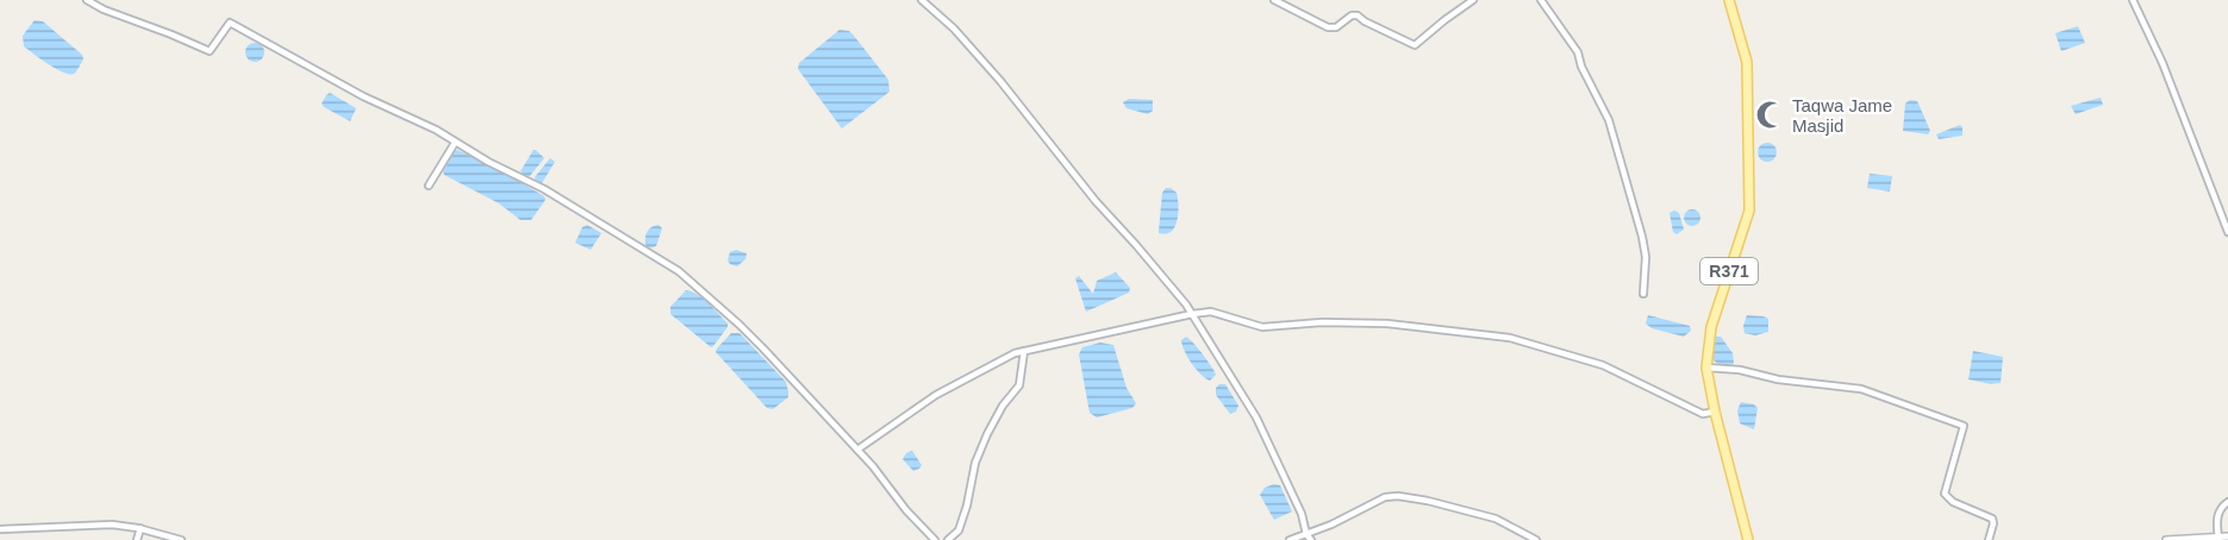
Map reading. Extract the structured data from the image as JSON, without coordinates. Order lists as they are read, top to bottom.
{
  "streets": {
    "main road": ["R371"]
  },
  "places": {
    "mosque": ["Taqwa Jame Masjid"]
  }
}
